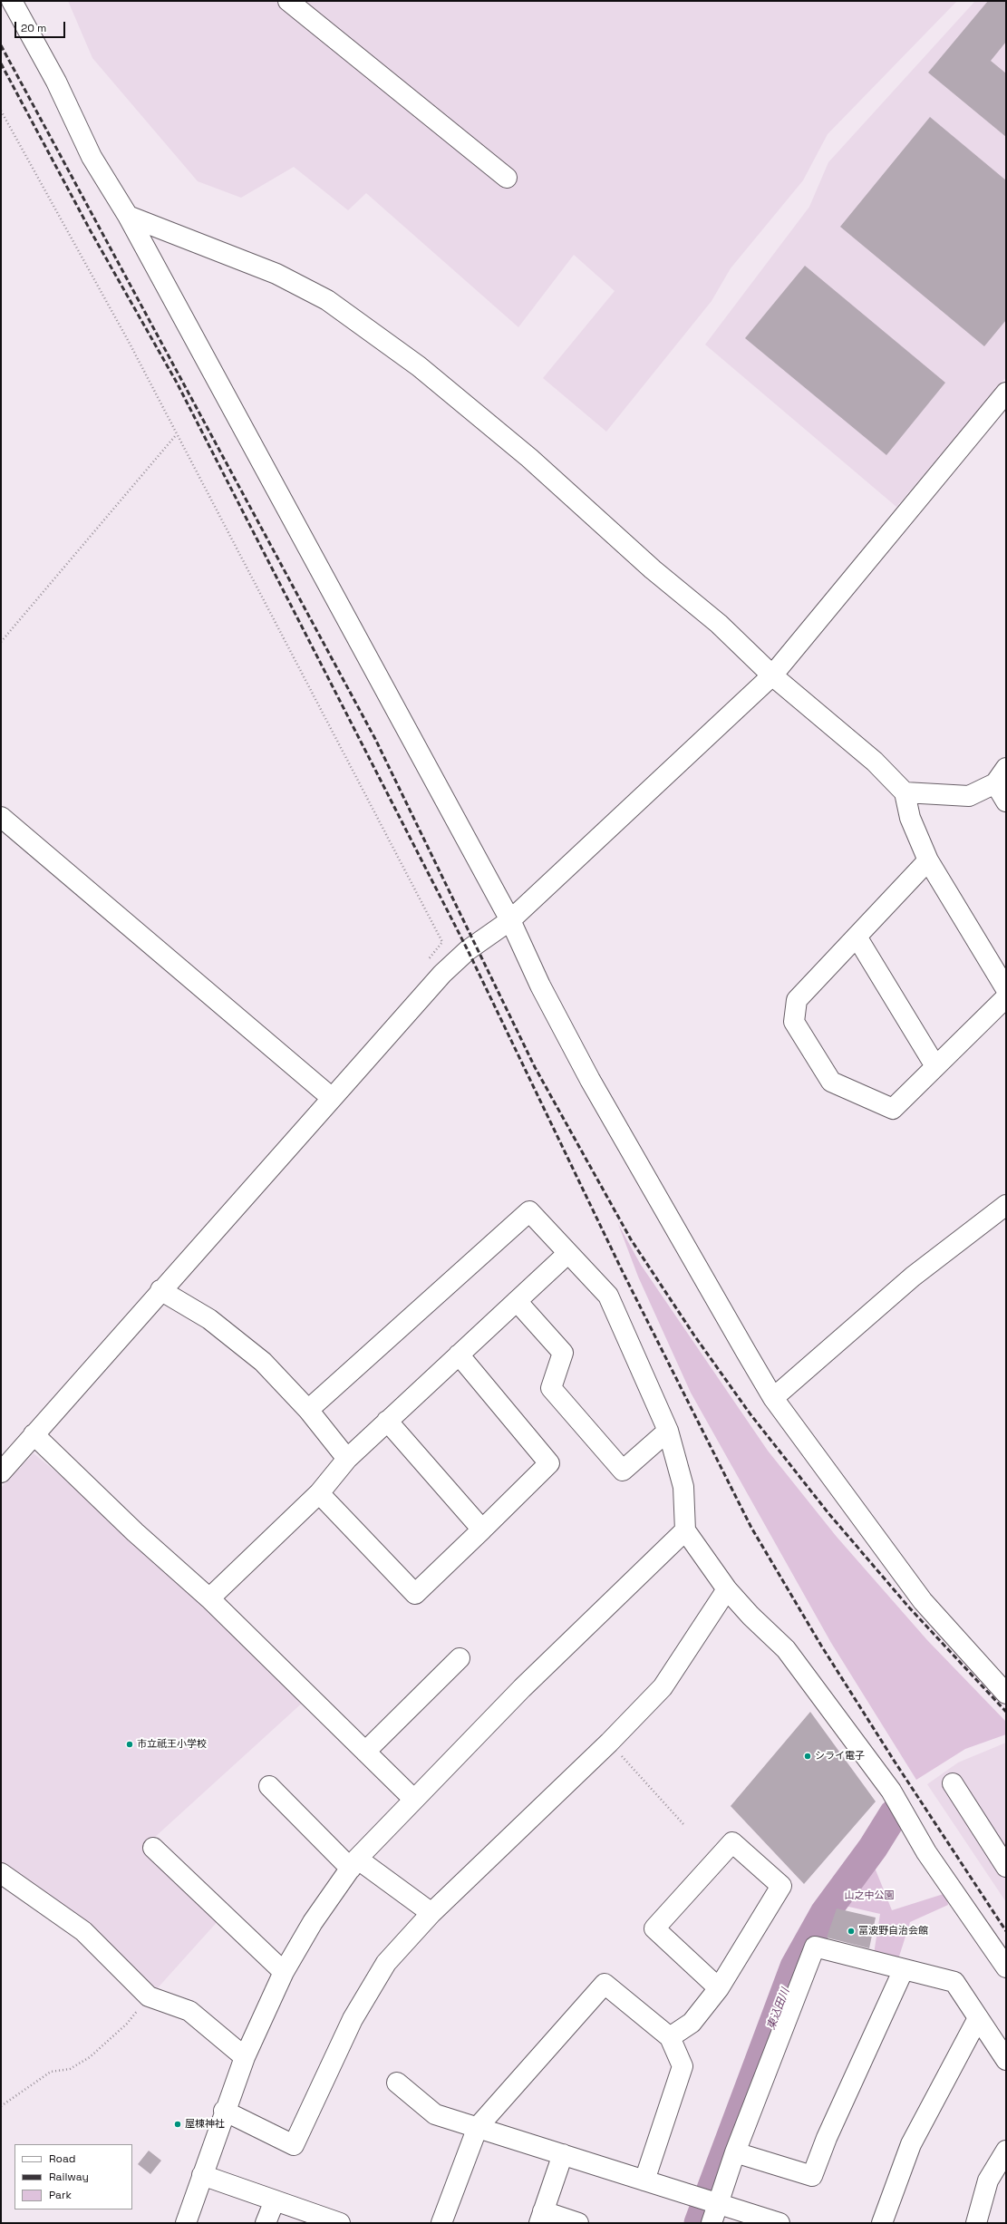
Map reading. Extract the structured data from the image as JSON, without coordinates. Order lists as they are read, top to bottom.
{
  "water": ["東込田川"],
  "parks": ["山之中公園"],
  "places": [
    "市立祇王小学校",
    "シライ電子",
    "冨波野自治会館",
    "屋棟神社"
  ],
  "legend": ["Road", "Railway", "Park"],
  "scale_bar": "20 m"
}
